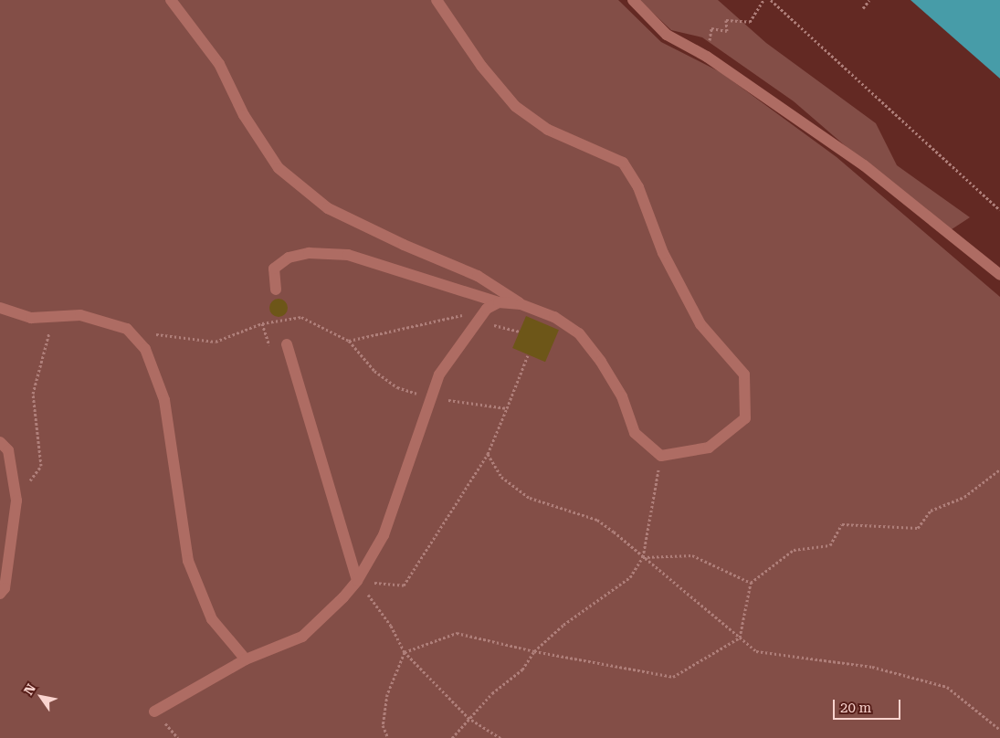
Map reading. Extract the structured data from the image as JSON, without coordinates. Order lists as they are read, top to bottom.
{
  "scale_bar": "20 m",
  "north": "top left"
}
